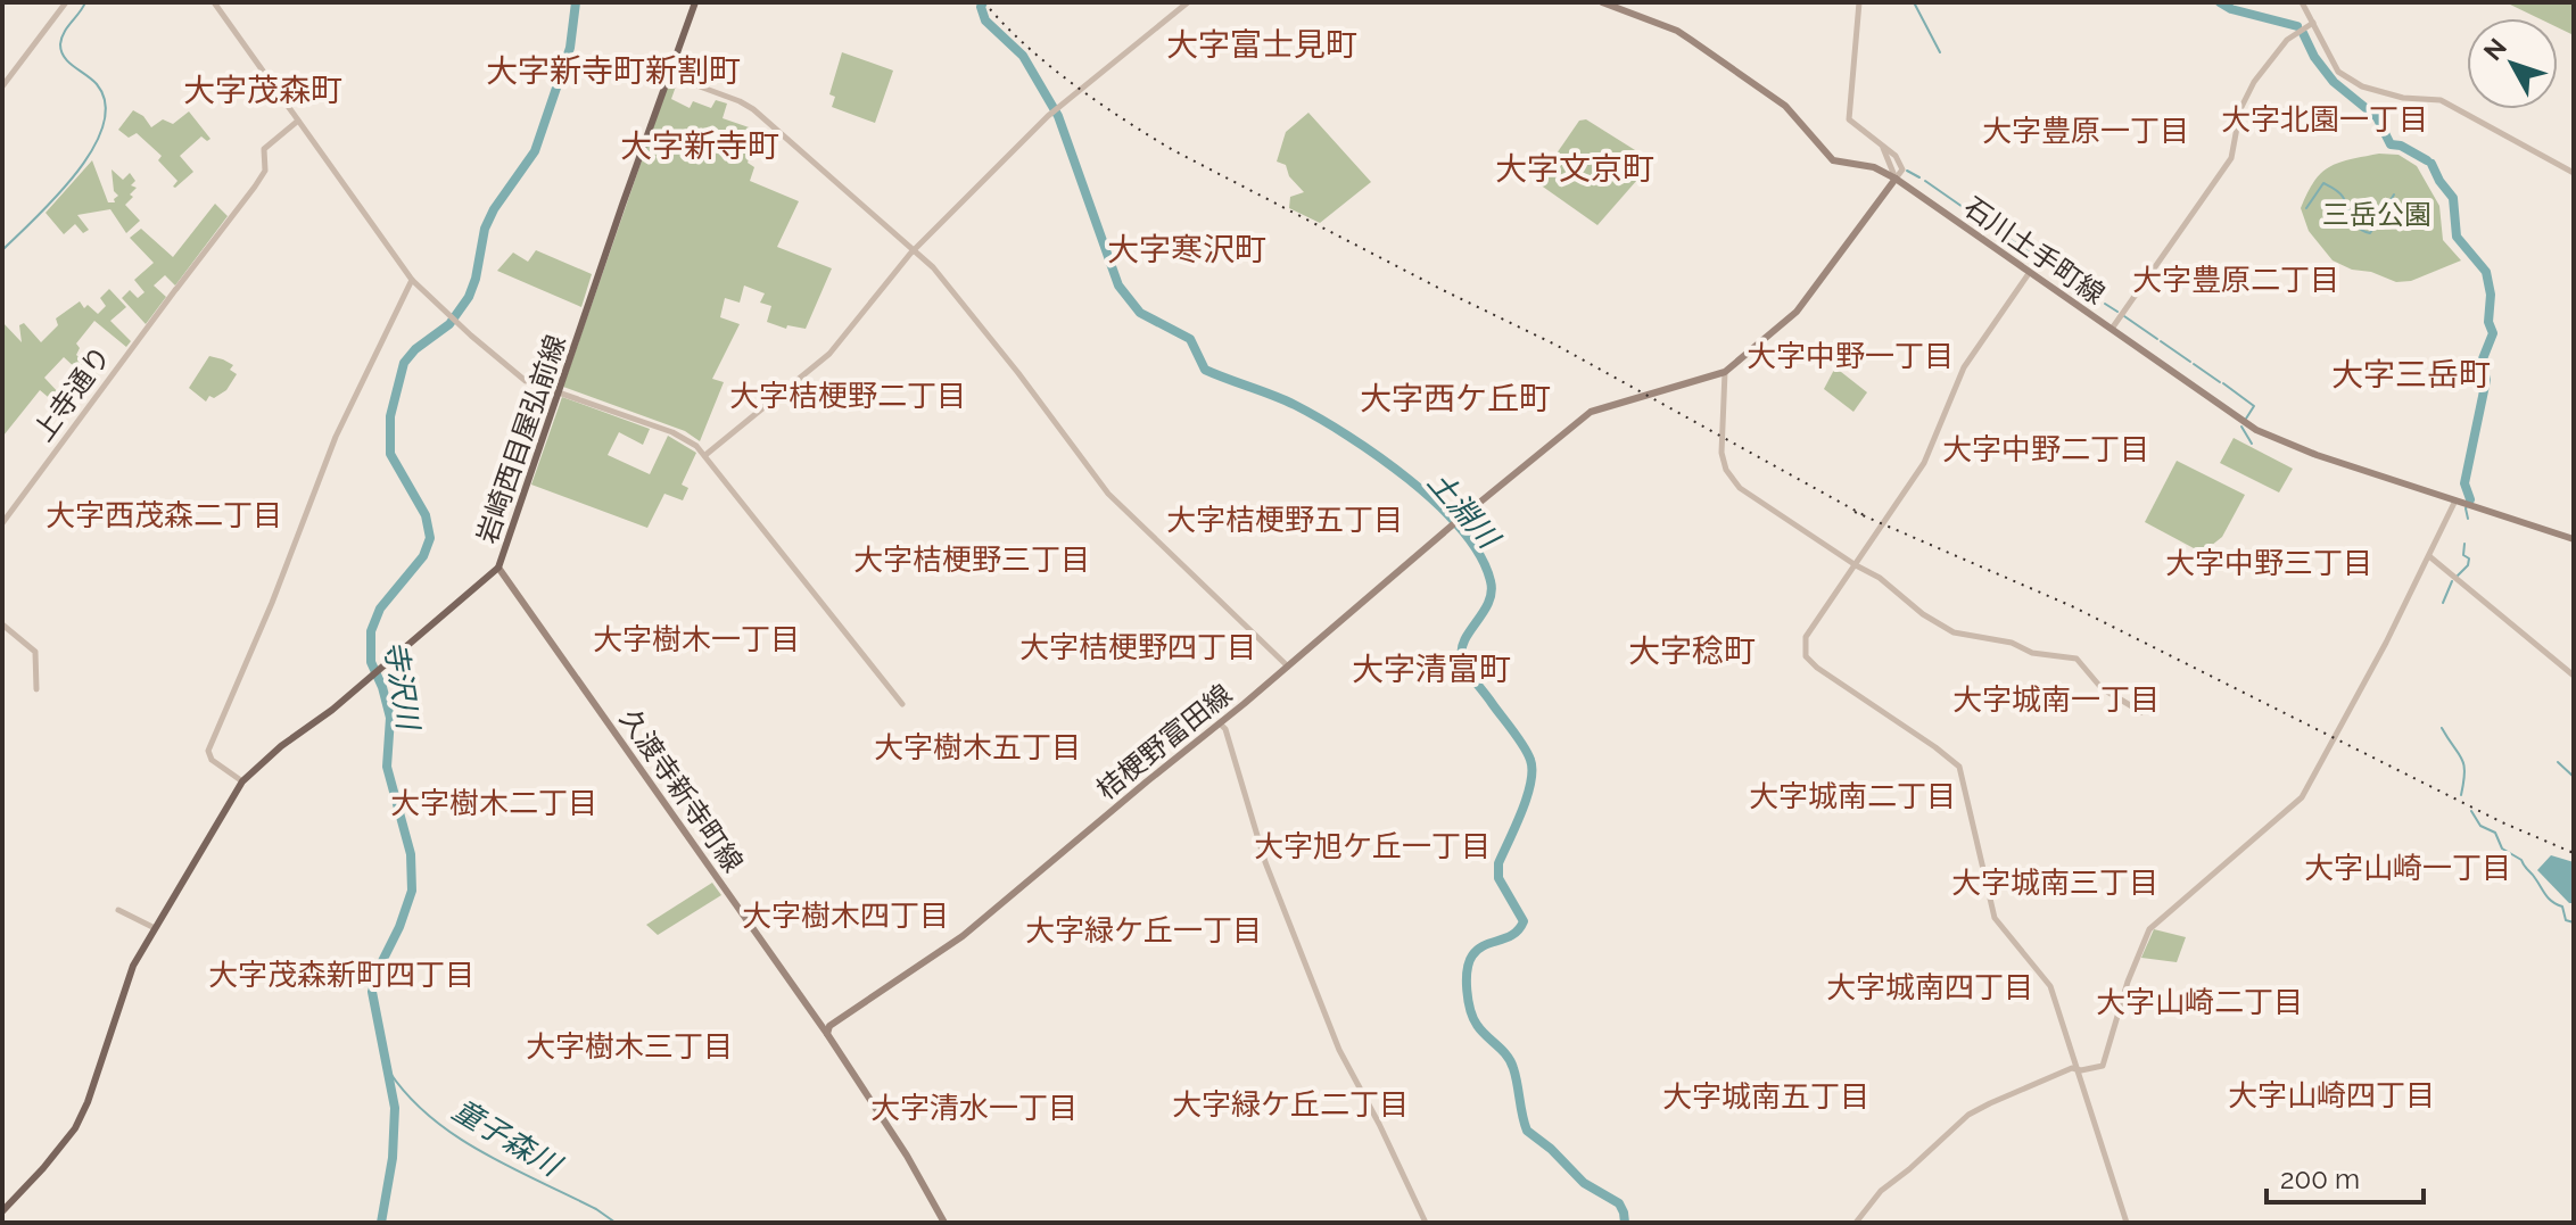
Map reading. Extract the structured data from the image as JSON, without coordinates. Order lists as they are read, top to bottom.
{
  "streets": {
    "main road": [
      "石川土手町線",
      "岩崎西目屋弘前線",
      "桔梗野富田線",
      "久渡寺新寺町線"
    ],
    "street": ["上寺通り"]
  },
  "crossings": [
    ["石川土手町線", "桔梗野富田線"],
    ["岩崎西目屋弘前線", "久渡寺新寺町線"],
    ["桔梗野富田線", "久渡寺新寺町線"]
  ],
  "districts": [
    "大字富士見町",
    "大字新寺町新割町",
    "大字茂森町",
    "大字北園一丁目",
    "大字豊原一丁目",
    "大字新寺町",
    "大字文京町",
    "大字寒沢町",
    "大字豊原二丁目",
    "大字中野一丁目",
    "大字三岳町",
    "大字桔梗野二丁目",
    "大字西ケ丘町",
    "大字中野二丁目",
    "大字西茂森二丁目",
    "大字桔梗野五丁目",
    "大字桔梗野三丁目",
    "大字中野三丁目",
    "大字樹木一丁目",
    "大字桔梗野四丁目",
    "大字稔町",
    "大字清富町",
    "大字城南一丁目",
    "大字樹木五丁目",
    "大字城南二丁目",
    "大字樹木二丁目",
    "大字旭ケ丘一丁目",
    "大字山崎一丁目",
    "大字城南三丁目",
    "大字樹木四丁目",
    "大字緑ケ丘一丁目",
    "大字茂森新町四丁目",
    "大字城南四丁目",
    "大字山崎二丁目",
    "大字樹木三丁目",
    "大字山崎四丁目",
    "大字城南五丁目",
    "大字緑ケ丘二丁目",
    "大字清水一丁目"
  ],
  "water": ["土淵川", "寺沢川", "童子森川"],
  "parks": ["三岳公園"],
  "scale_bar": "200 m",
  "north": "top left"
}
